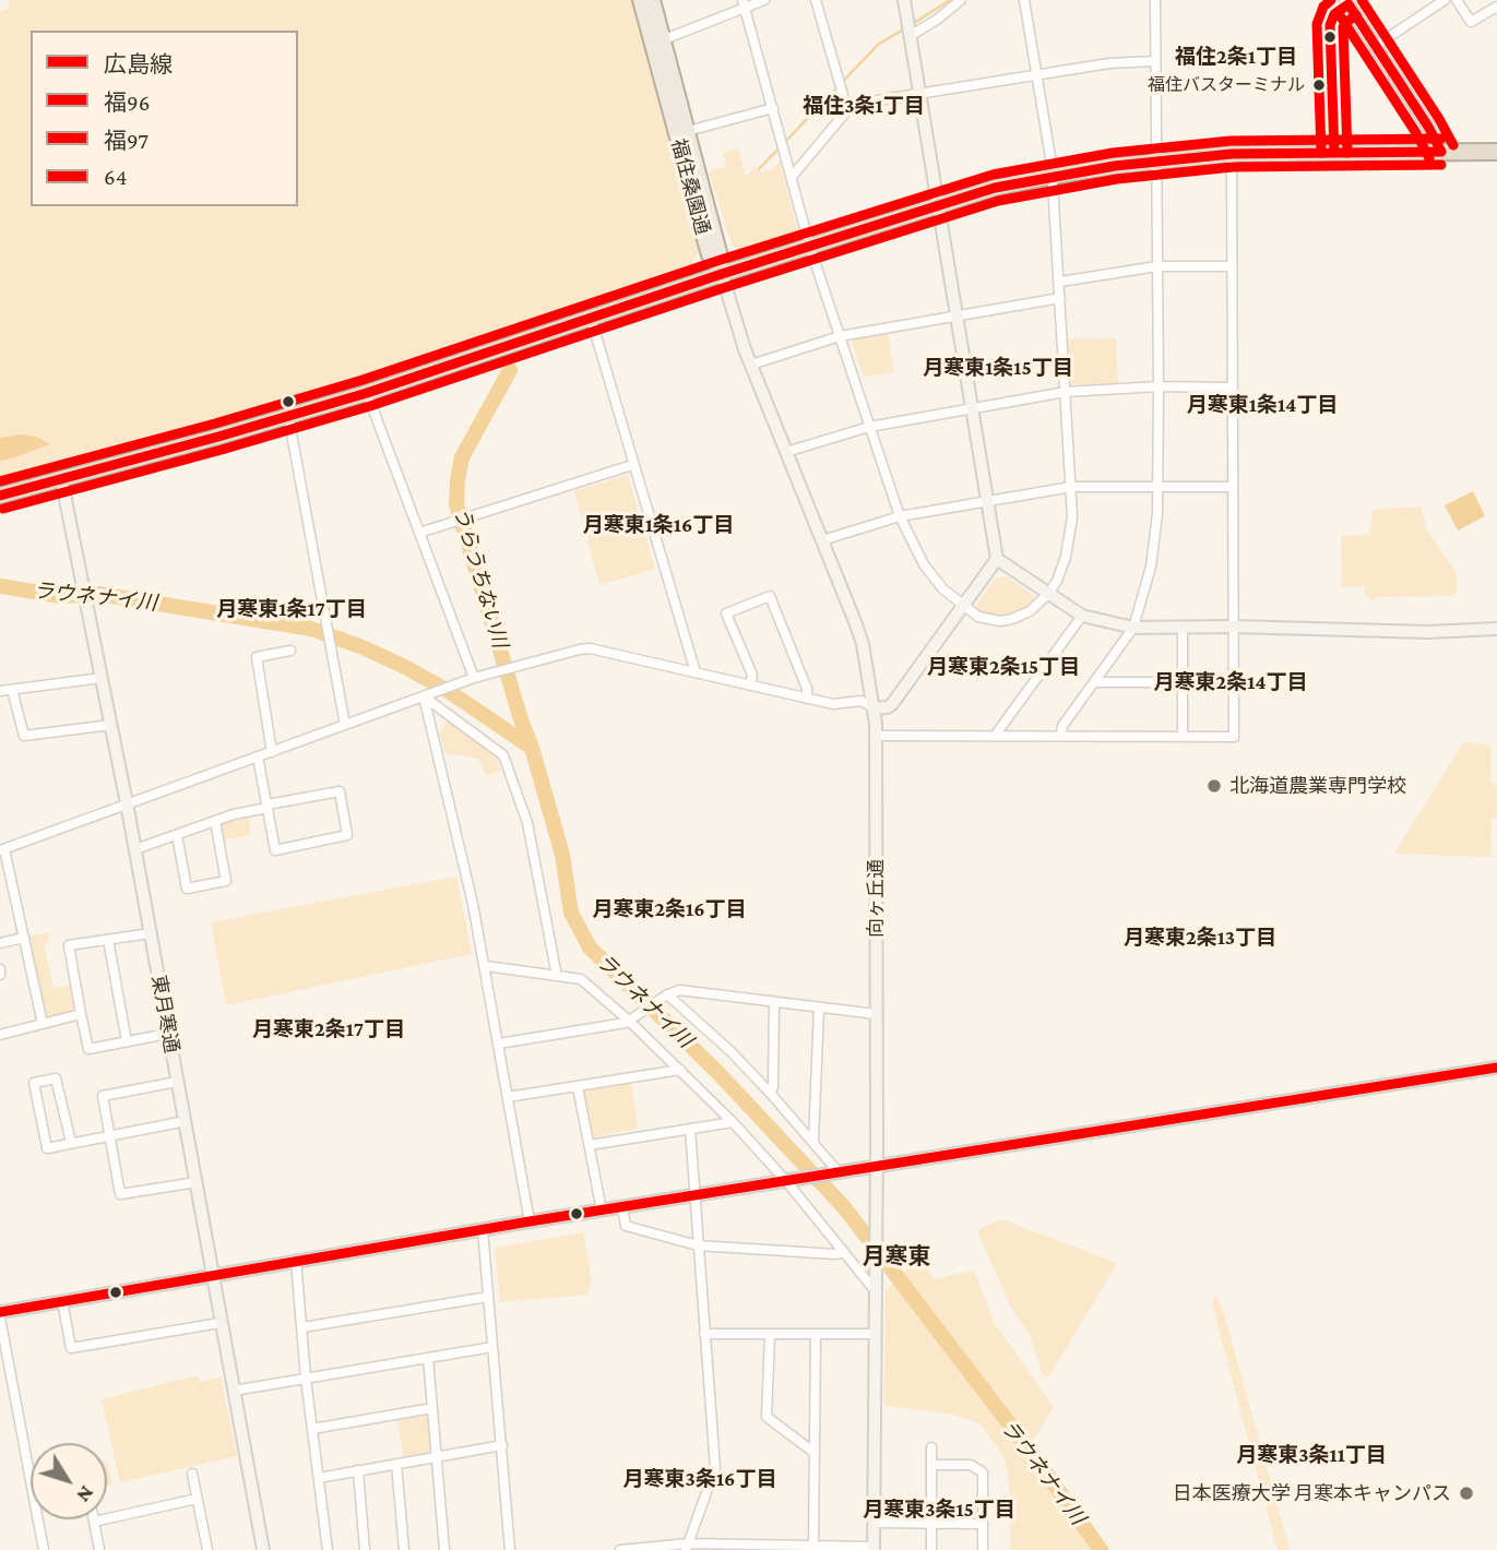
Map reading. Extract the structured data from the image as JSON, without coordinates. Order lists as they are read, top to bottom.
{
  "streets": {
    "main road": ["福住桑園通"],
    "street": ["向ヶ丘通", "東月寒通"]
  },
  "crossings": [
    ["福住桑園通", "向ヶ丘通"]
  ],
  "districts": [
    "福住2条1丁目",
    "福住3条1丁目",
    "月寒東1条15丁目",
    "月寒東1条14丁目",
    "月寒東1条16丁目",
    "月寒東1条17丁目",
    "月寒東2条15丁目",
    "月寒東2条14丁目",
    "月寒東2条16丁目",
    "月寒東2条13丁目",
    "月寒東2条17丁目",
    "月寒東",
    "月寒東3条11丁目",
    "月寒東3条16丁目",
    "月寒東3条15丁目"
  ],
  "water": ["うらうちない川", "ラウネナイ川"],
  "places": ["福住バスターミナル", "北海道農業専門学校", "日本医療大学 月寒本キャンパス"],
  "lines": [
    "transit line 福97",
    "transit line 広島線",
    "transit line 福96",
    "transit line 64"
  ],
  "legend": [
    "広島線",
    "福96",
    "福97",
    "64"
  ],
  "north": "bottom right"
}
